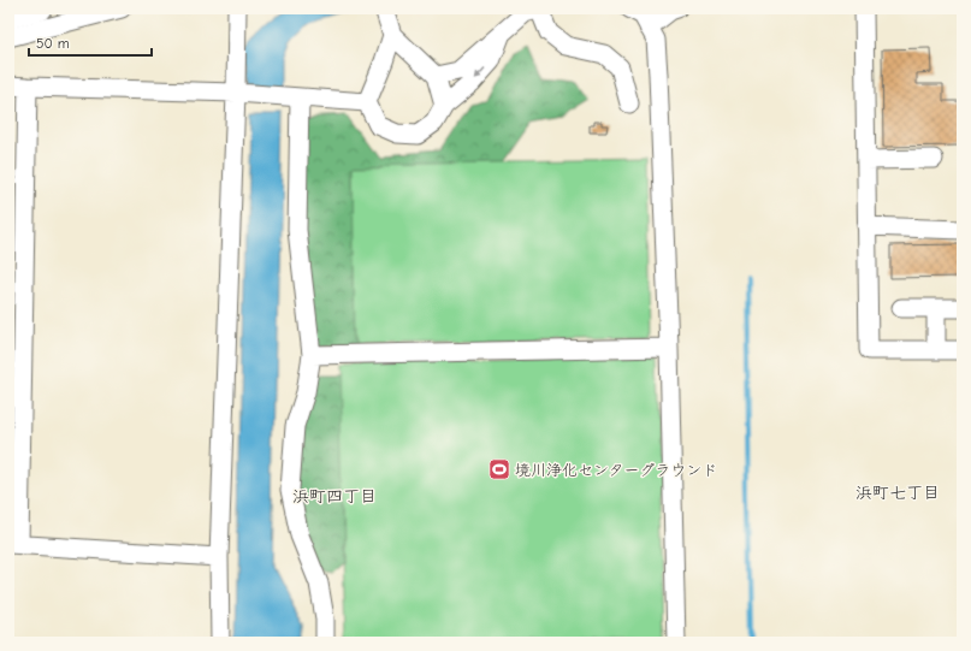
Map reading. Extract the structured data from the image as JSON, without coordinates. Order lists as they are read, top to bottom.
{
  "districts": ["浜町七丁目", "浜町四丁目"],
  "places": {
    "sports": ["境川浄化センターグラウンド"]
  },
  "scale_bar": "50 m"
}
